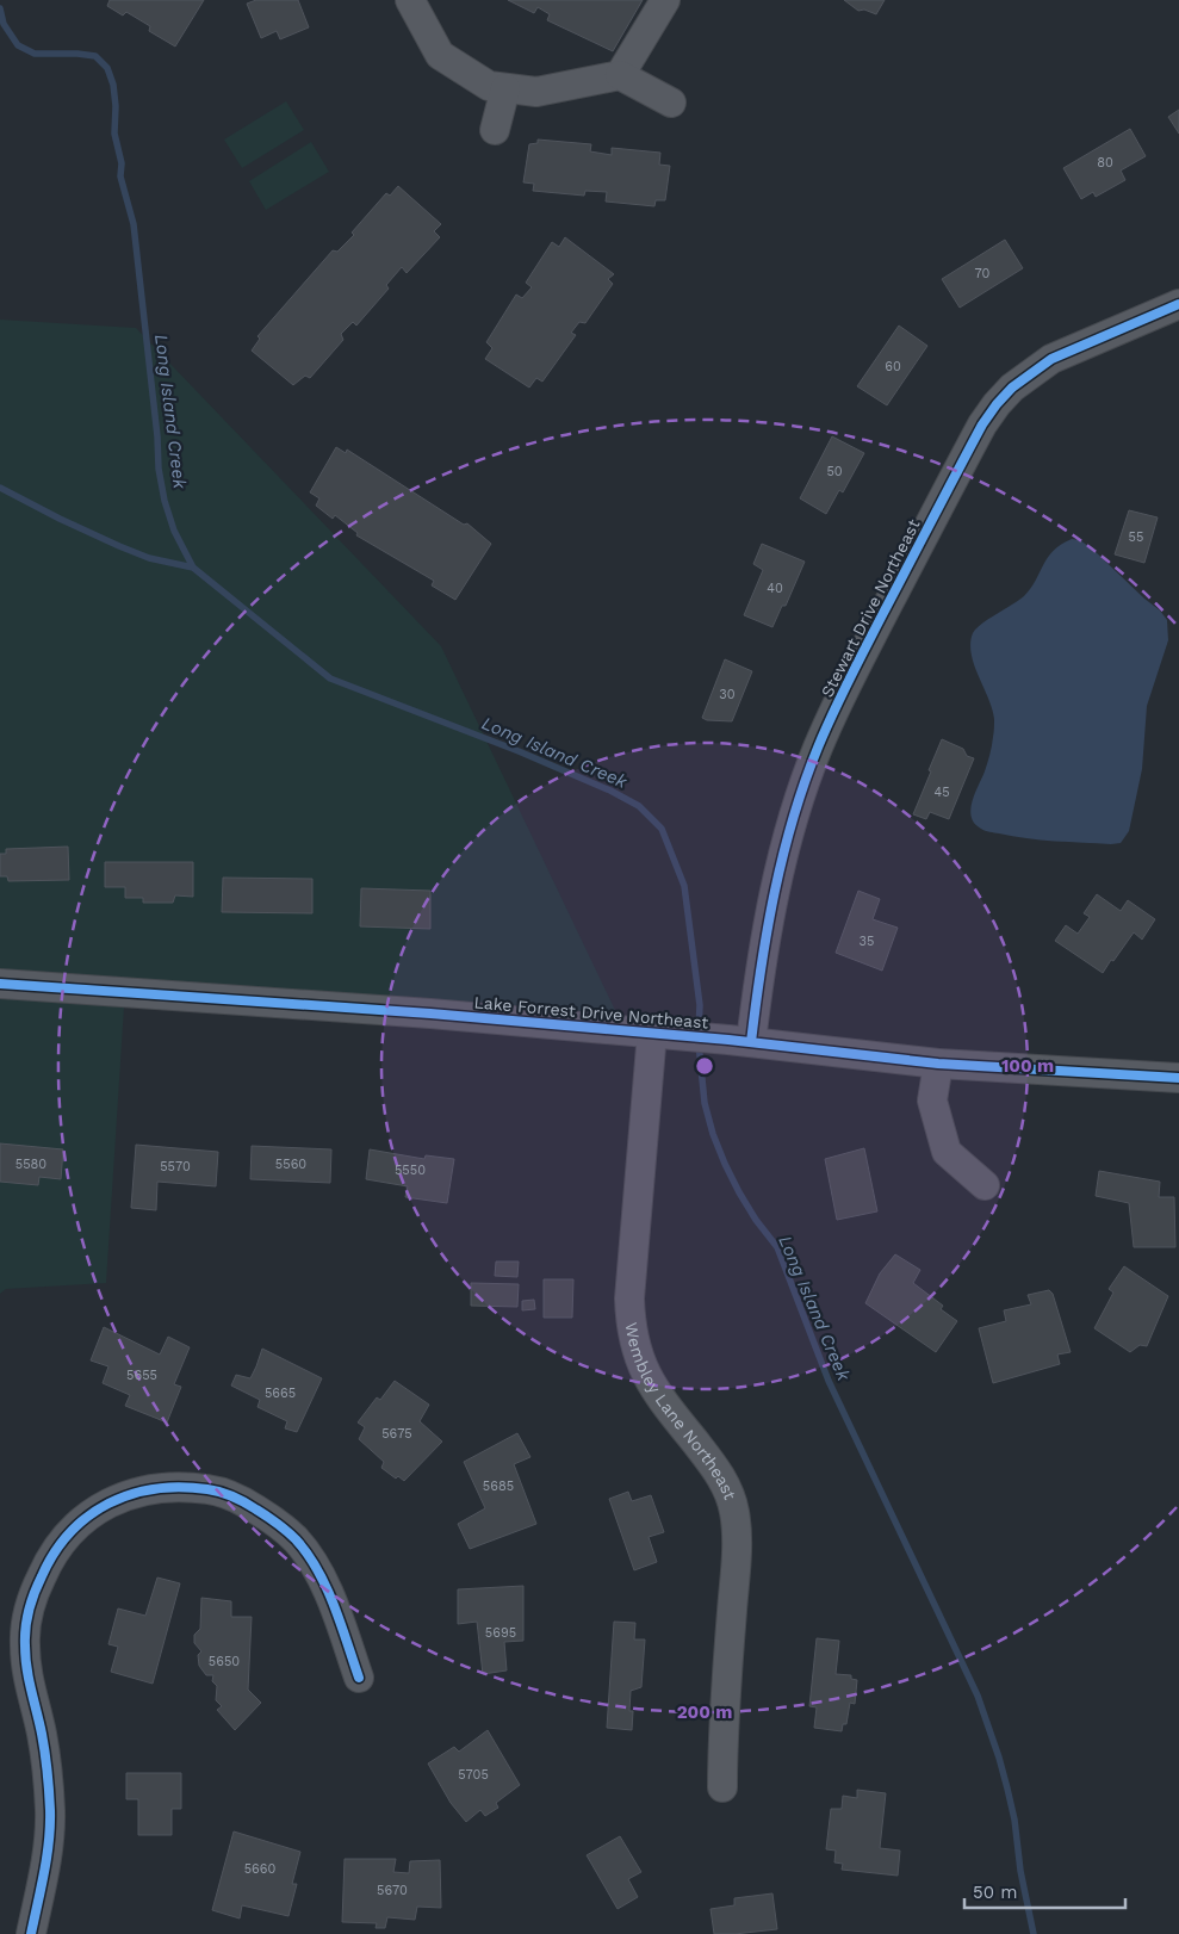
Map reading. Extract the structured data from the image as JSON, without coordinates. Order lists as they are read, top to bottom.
{
  "streets": {
    "street": ["Stewart Drive Northeast", "Lake Forrest Drive Northeast", "Wembley Lane Northeast"]
  },
  "crossings": [
    ["Stewart Drive Northeast", "Lake Forrest Drive Northeast"],
    ["Lake Forrest Drive Northeast", "Wembley Lane Northeast"]
  ],
  "water": ["Long Island Creek"],
  "house_numbers": [
    "80",
    "70",
    "60",
    "50",
    "55",
    "40",
    "30",
    "45",
    "35",
    "5580",
    "5560",
    "5570",
    "5550",
    "5655",
    "5665",
    "5675",
    "5685",
    "5695",
    "5650",
    "5705",
    "5660",
    "5670"
  ],
  "scale_bar": "50 m",
  "rings": ["100 m", "200 m"]
}
